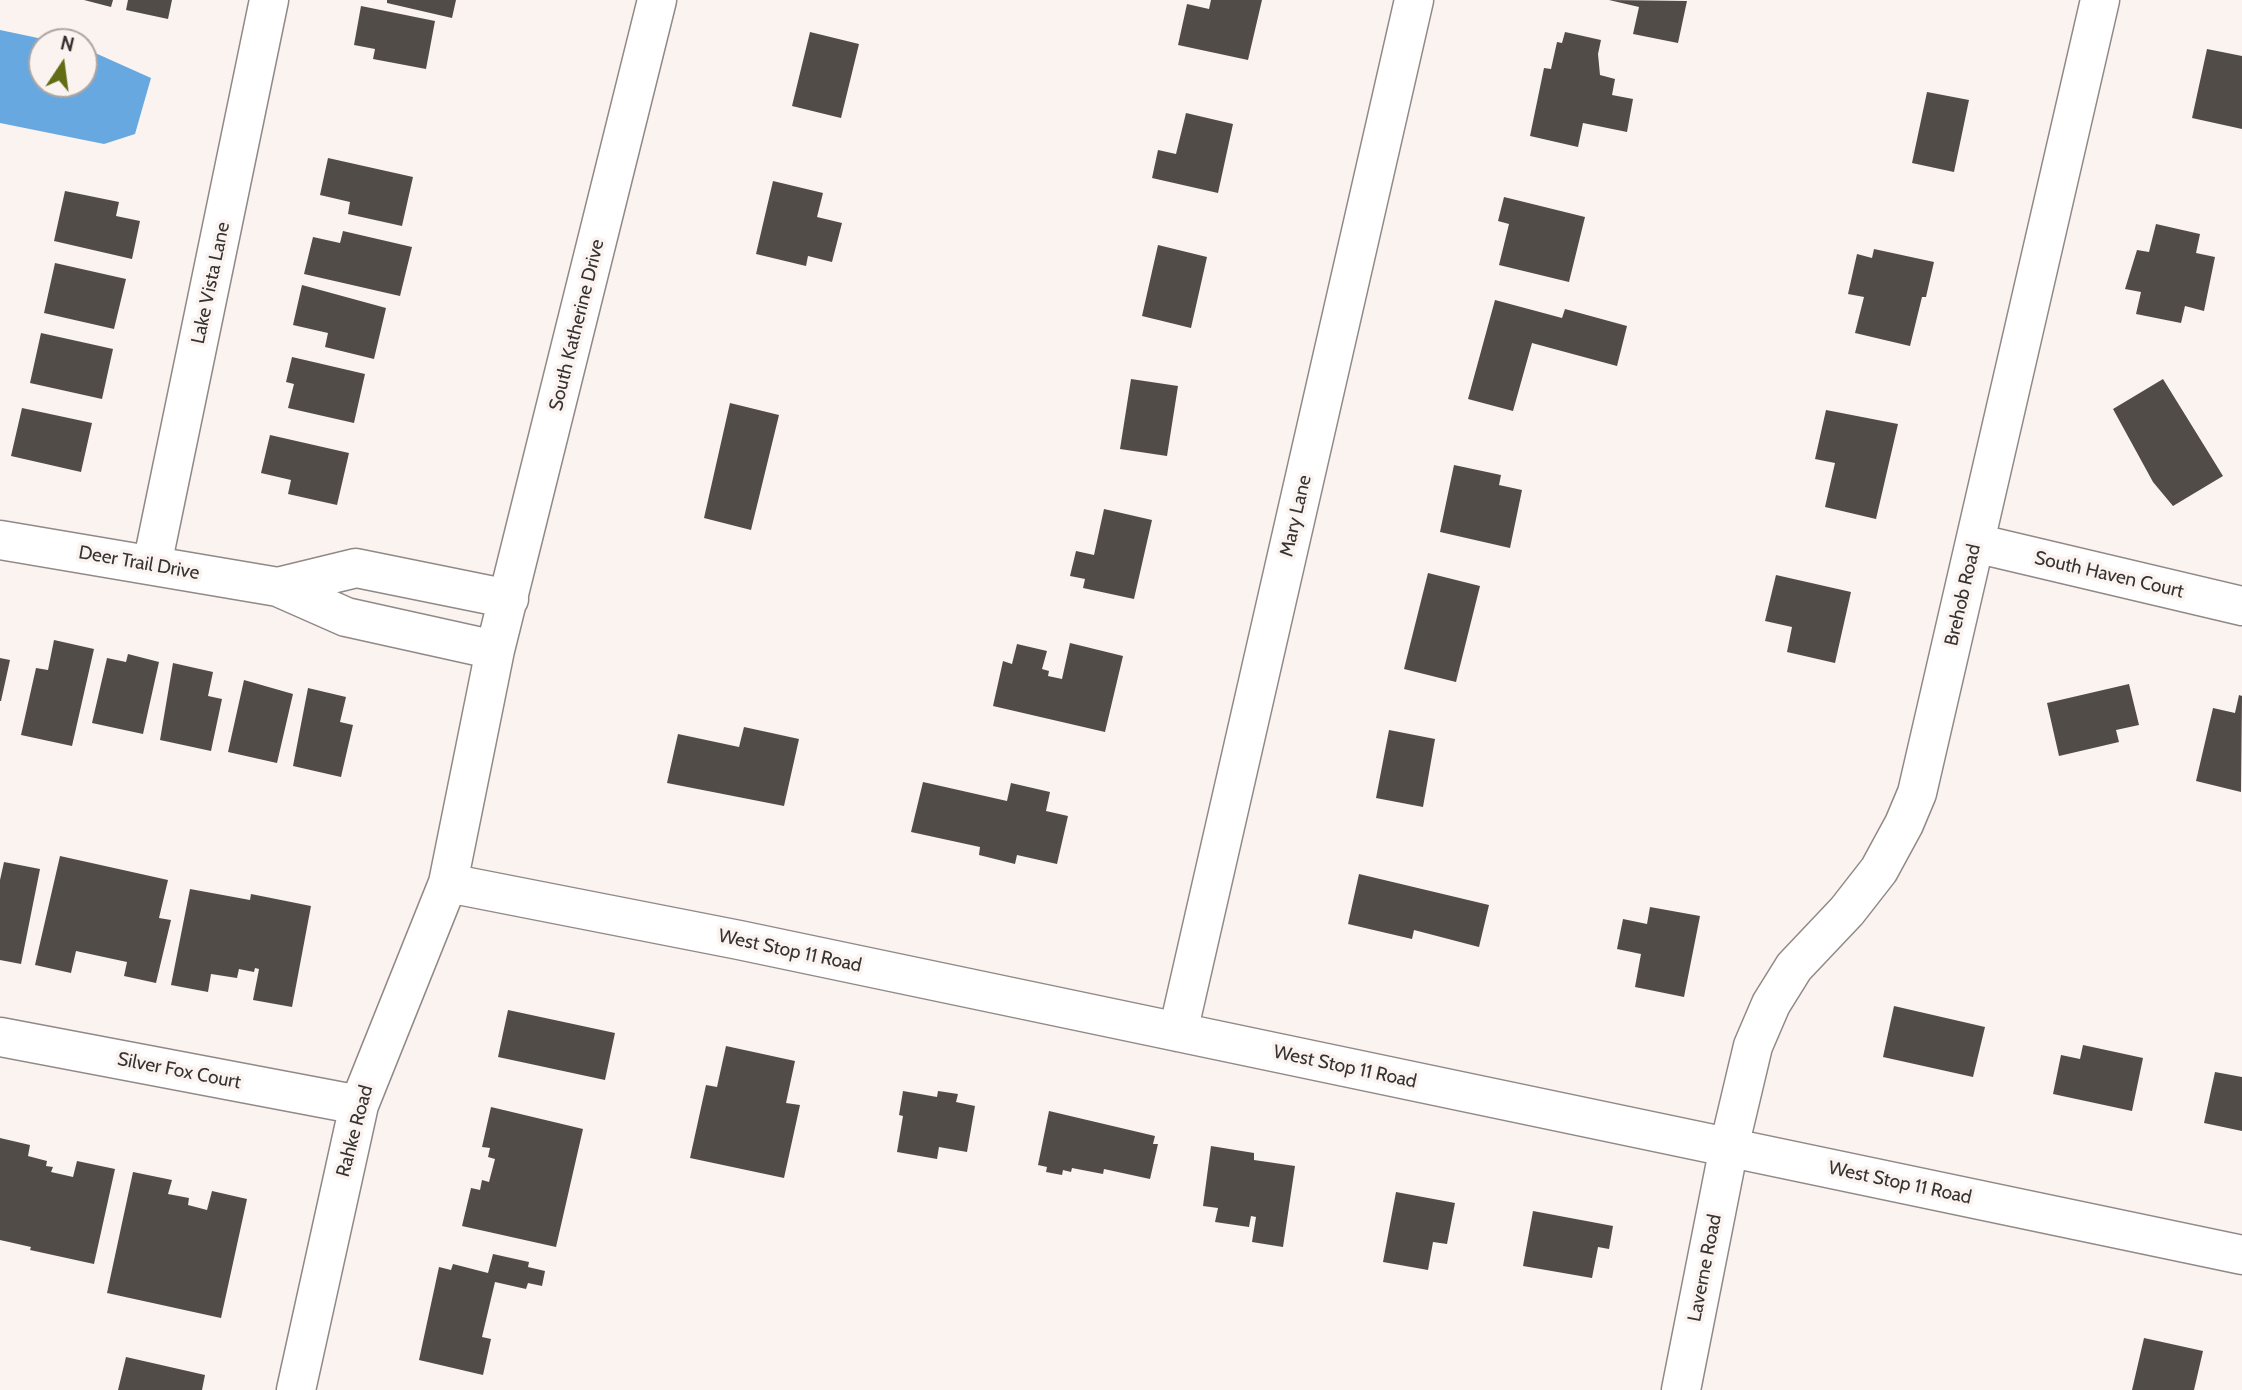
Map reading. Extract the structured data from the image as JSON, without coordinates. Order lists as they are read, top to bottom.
{
  "streets": {
    "street": [
      "Lake Vista Lane",
      "South Katherine Drive",
      "Mary Lane",
      "Deer Trail Drive",
      "South Haven Court",
      "Brehob Road",
      "West Stop 11 Road",
      "Silver Fox Court",
      "Rahke Road",
      "Laverne Road"
    ]
  },
  "crossings": [
    ["Lake Vista Lane", "Deer Trail Drive"],
    ["South Katherine Drive", "Rahke Road"],
    ["Mary Lane", "West Stop 11 Road"],
    ["South Haven Court", "Brehob Road"],
    ["Brehob Road", "West Stop 11 Road"],
    ["Brehob Road", "Laverne Road"],
    ["West Stop 11 Road", "Rahke Road"],
    ["West Stop 11 Road", "Laverne Road"],
    ["Silver Fox Court", "Rahke Road"]
  ],
  "north": "top"
}
